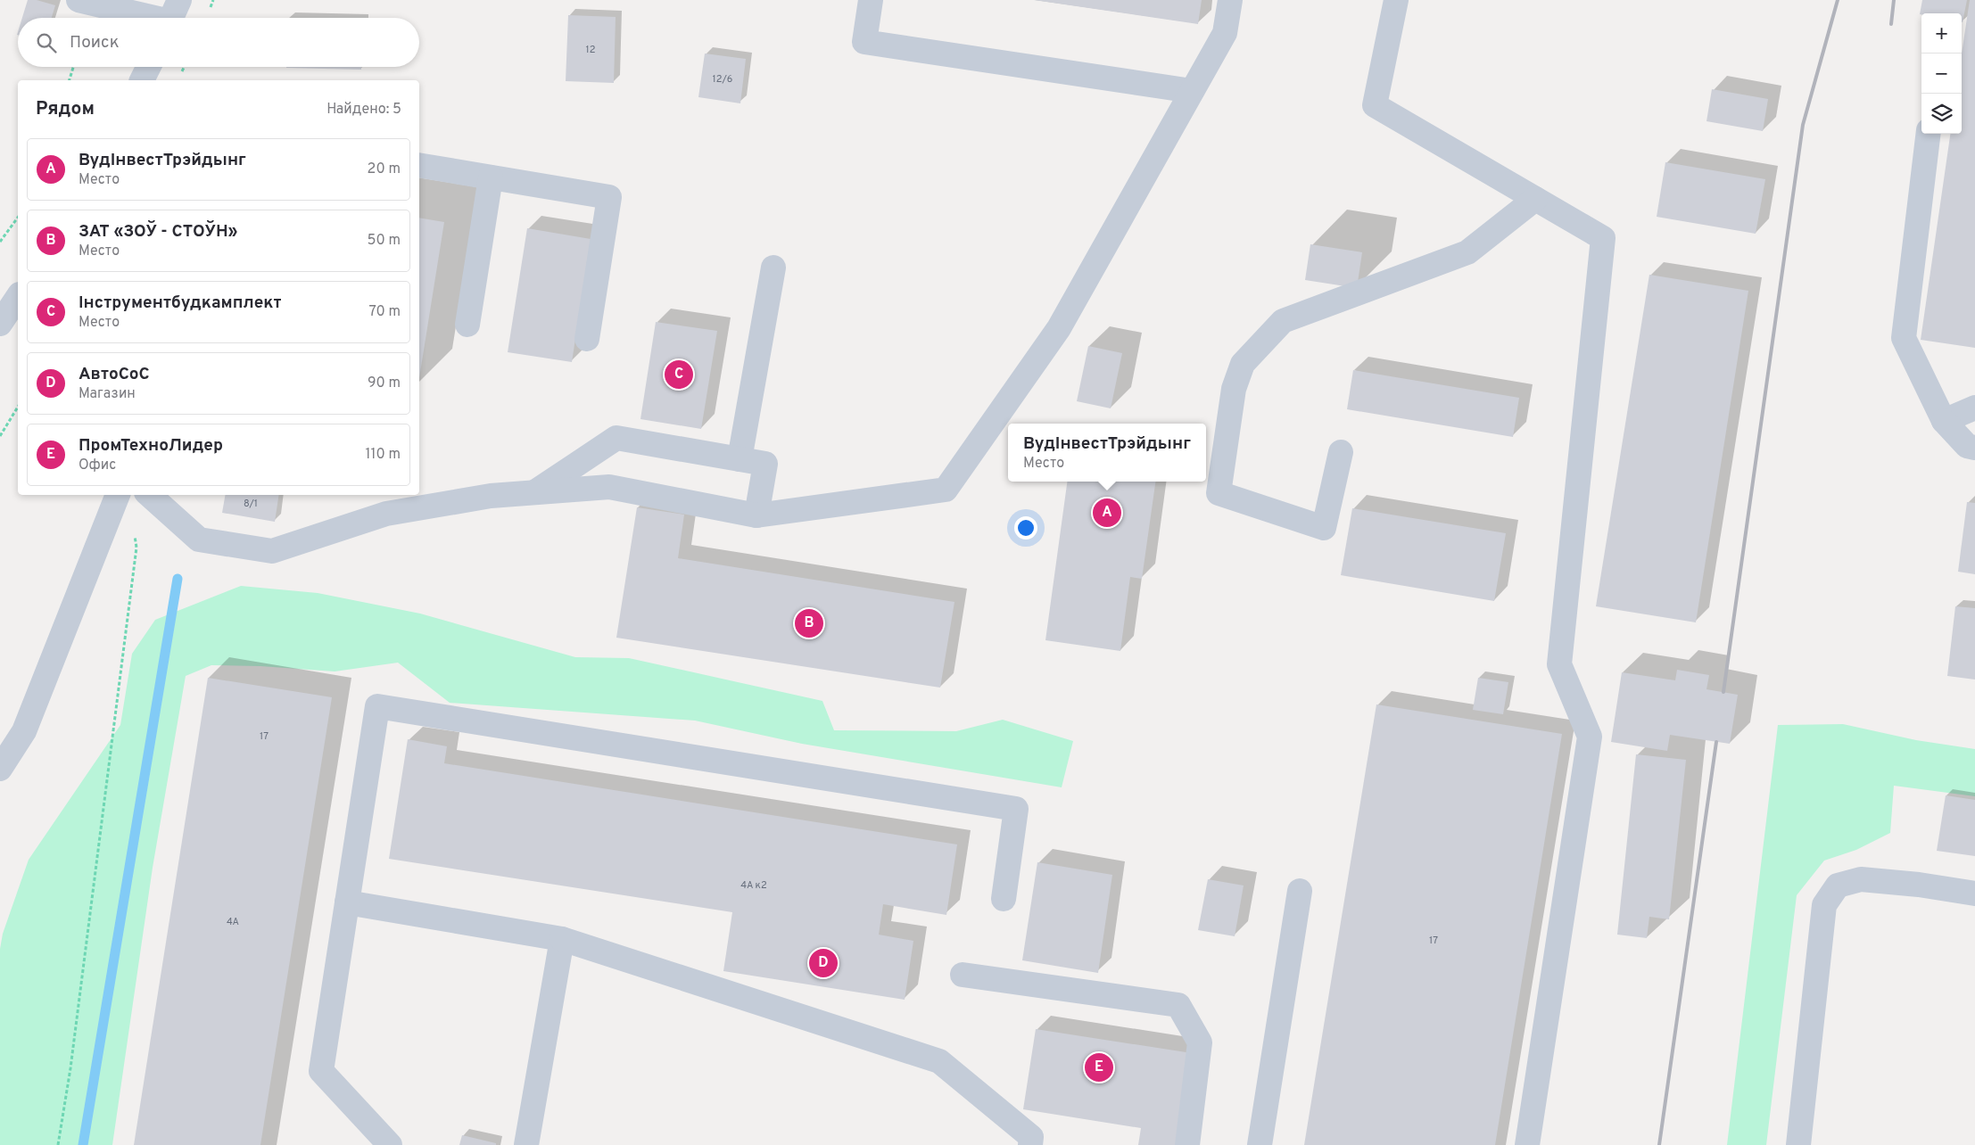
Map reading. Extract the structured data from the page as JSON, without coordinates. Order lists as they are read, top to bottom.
{
  "house_numbers": [
    "12",
    "12/6",
    "8/1",
    "17",
    "4А к2",
    "4А",
    "17"
  ],
  "page": {
    "map_buttons": ["+", "−"],
    "search": "Поиск",
    "heading": ["Рядом", "Найдено: 5"],
    "list": [
      {
        "mark": "A",
        "name": "ВудІнвестТрэйдынг",
        "note": "Место",
        "value": "20 m"
      },
      {
        "mark": "B",
        "name": "ЗАТ «ЗОЎ - СТОЎН»",
        "note": "Место",
        "value": "50 m"
      },
      {
        "mark": "C",
        "name": "Інструментбудкамплект",
        "note": "Место",
        "value": "70 m"
      },
      {
        "mark": "D",
        "name": "АвтоСоС",
        "note": "Магазин",
        "value": "90 m"
      },
      {
        "mark": "E",
        "name": "ПромТехноЛидер",
        "note": "Офис",
        "value": "110 m"
      }
    ],
    "pins": [
      "C",
      "A",
      "B",
      "D",
      "E"
    ],
    "popup": ["ВудІнвестТрэйдынг", "Место"]
  }
}
